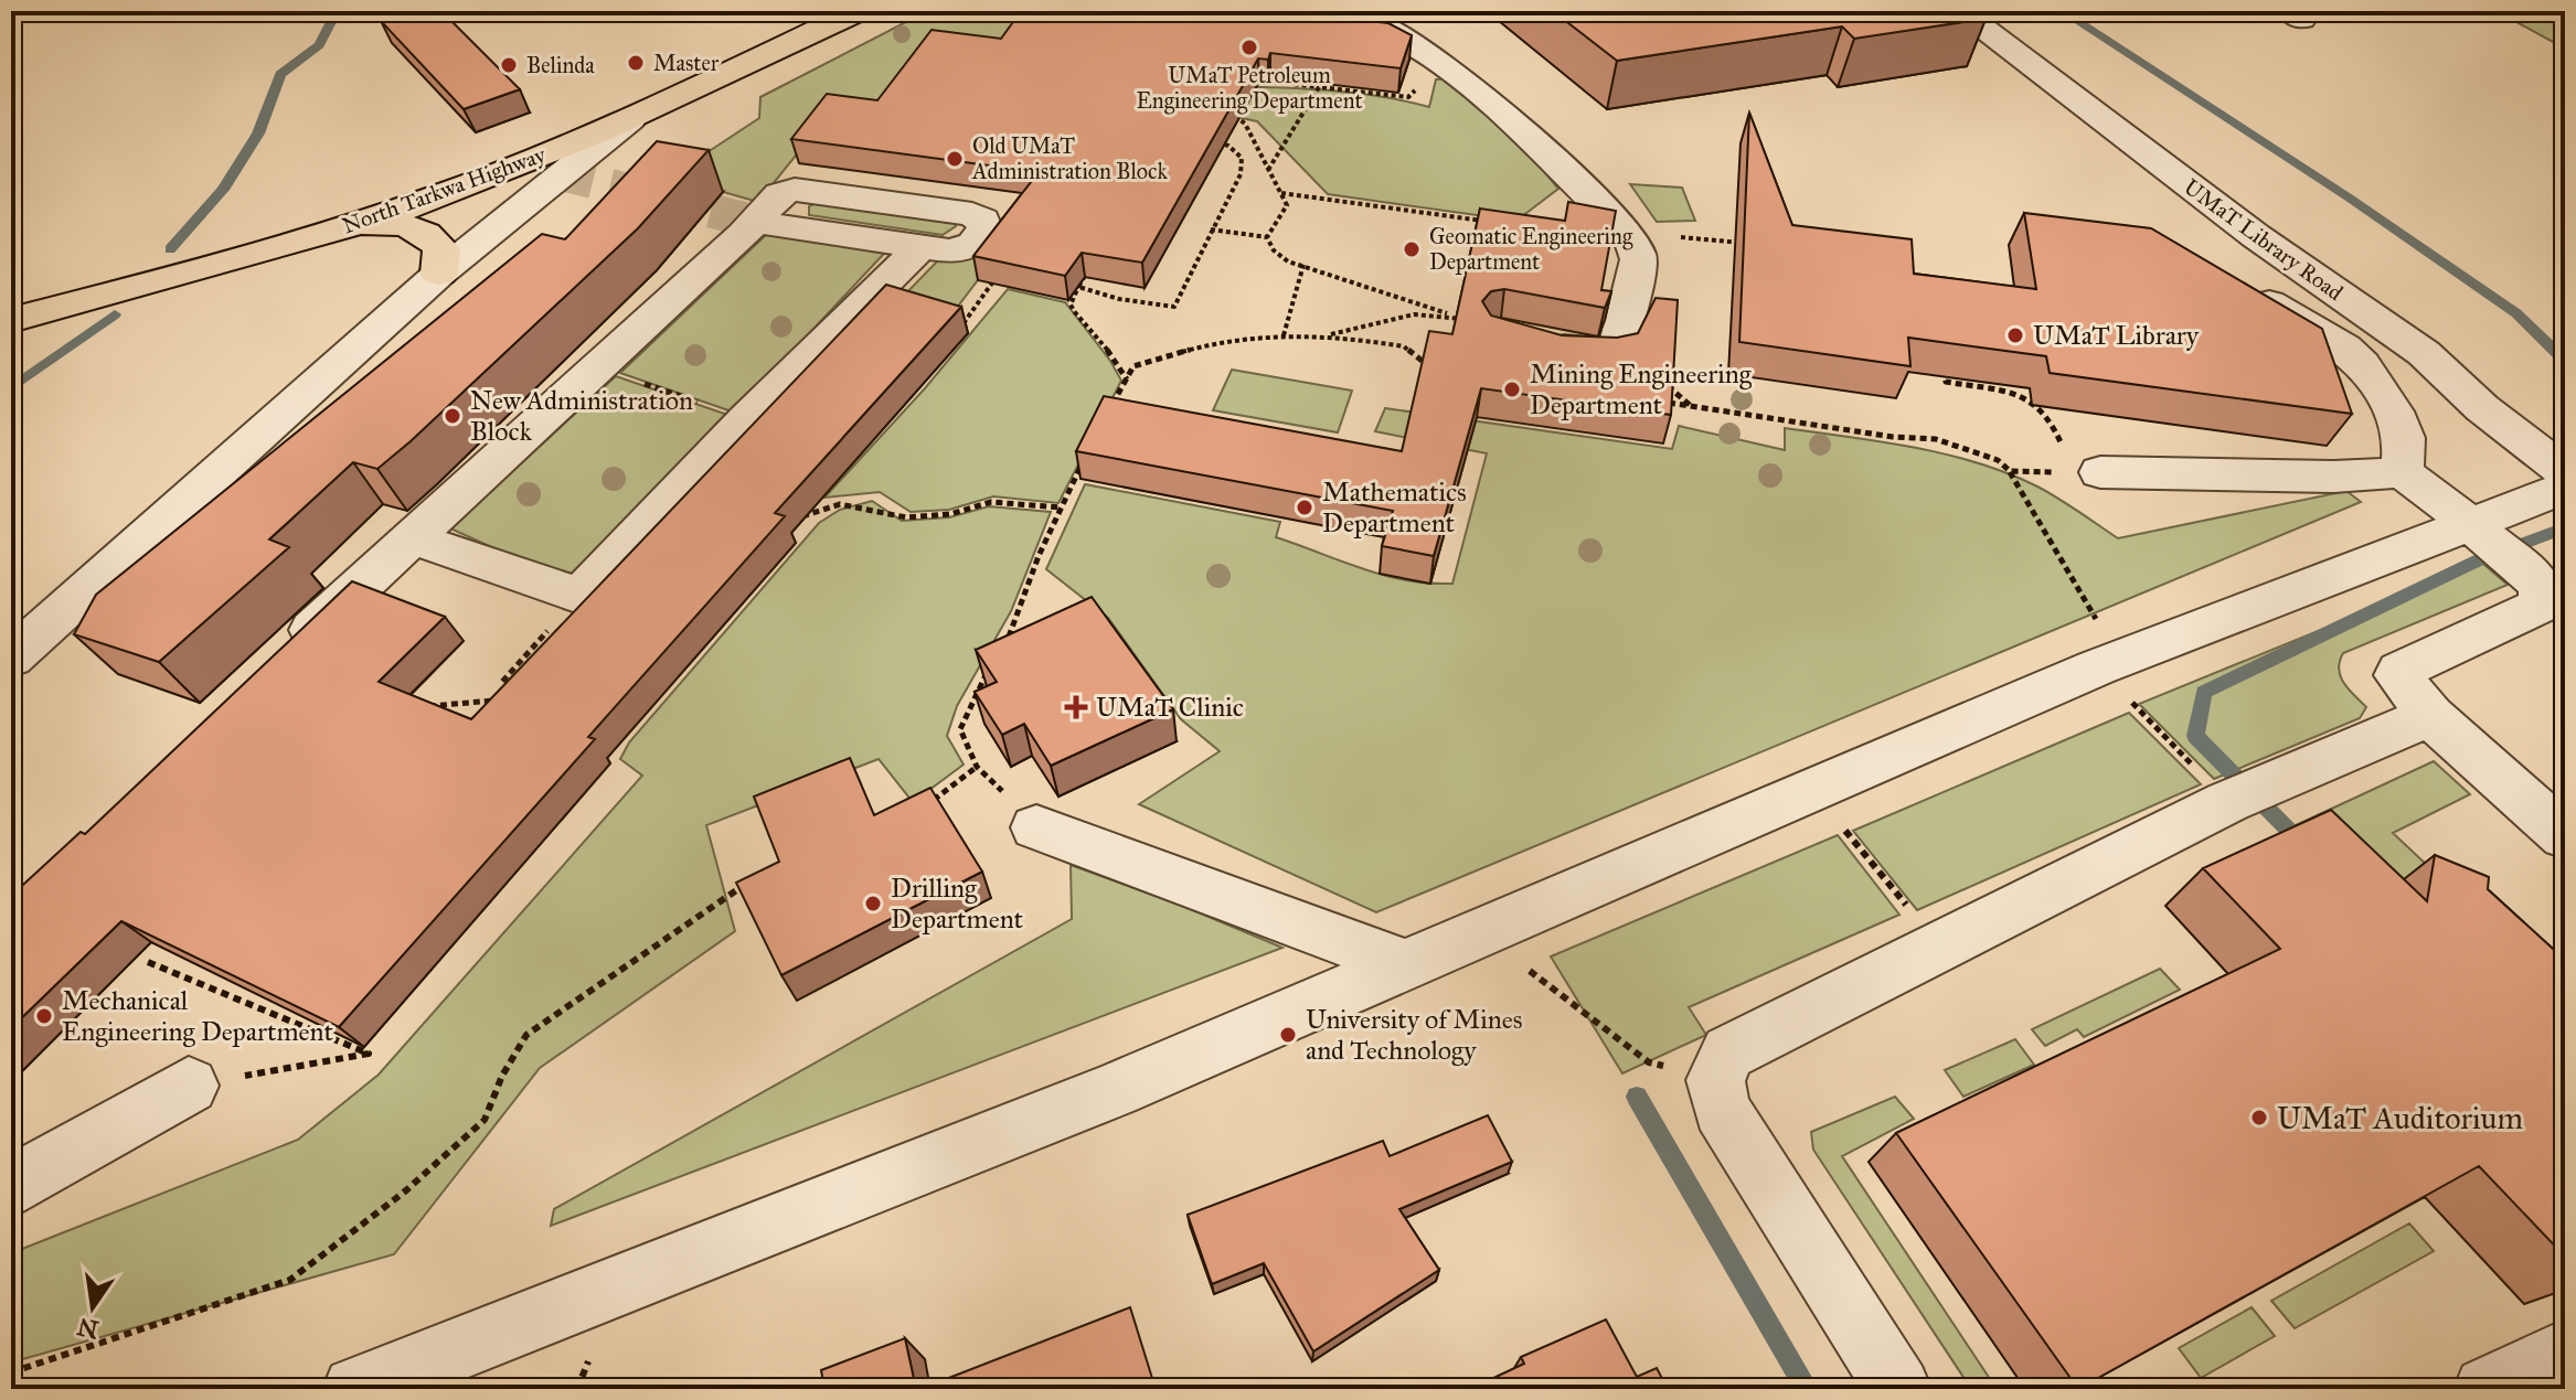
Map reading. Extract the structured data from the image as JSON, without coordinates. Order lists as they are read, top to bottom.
{
  "streets": {
    "main road": ["North Tarkwa Highway"],
    "street": ["UMaT Library Road"]
  },
  "places": {
    "other": [
      "UMaT Petroleum Engineering Department",
      "Master",
      "Belinda",
      "Old UMaT Administration Block",
      "Geomatic Engineering Department",
      "UMaT Library",
      "Mining Engineering Department",
      "New Administration Block",
      "Mathematics Department",
      "Drilling Department",
      "Mechanical Engineering Department",
      "University of Mines and Technology",
      "UMaT Auditorium"
    ],
    "health": ["UMaT Clinic"]
  },
  "north": "bottom"
}
